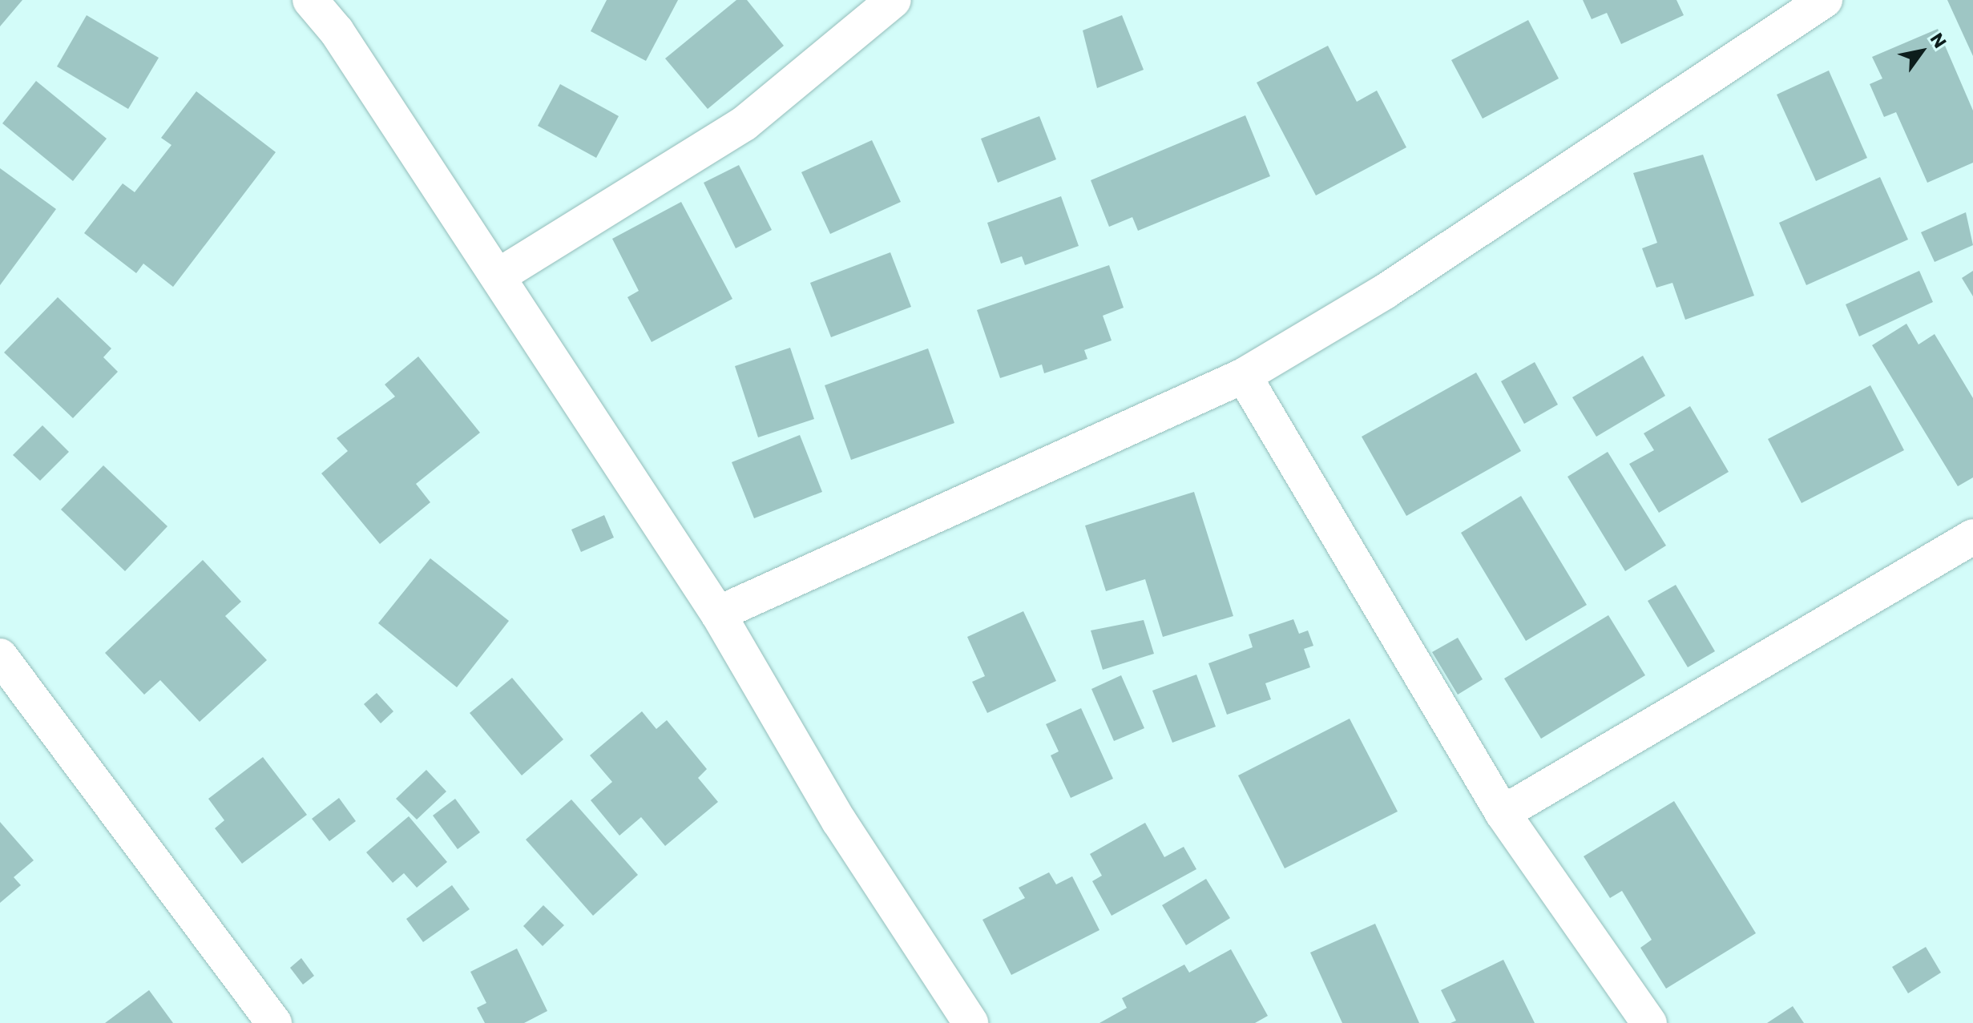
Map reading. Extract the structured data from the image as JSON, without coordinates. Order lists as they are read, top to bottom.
{
  "north": "top right"
}
